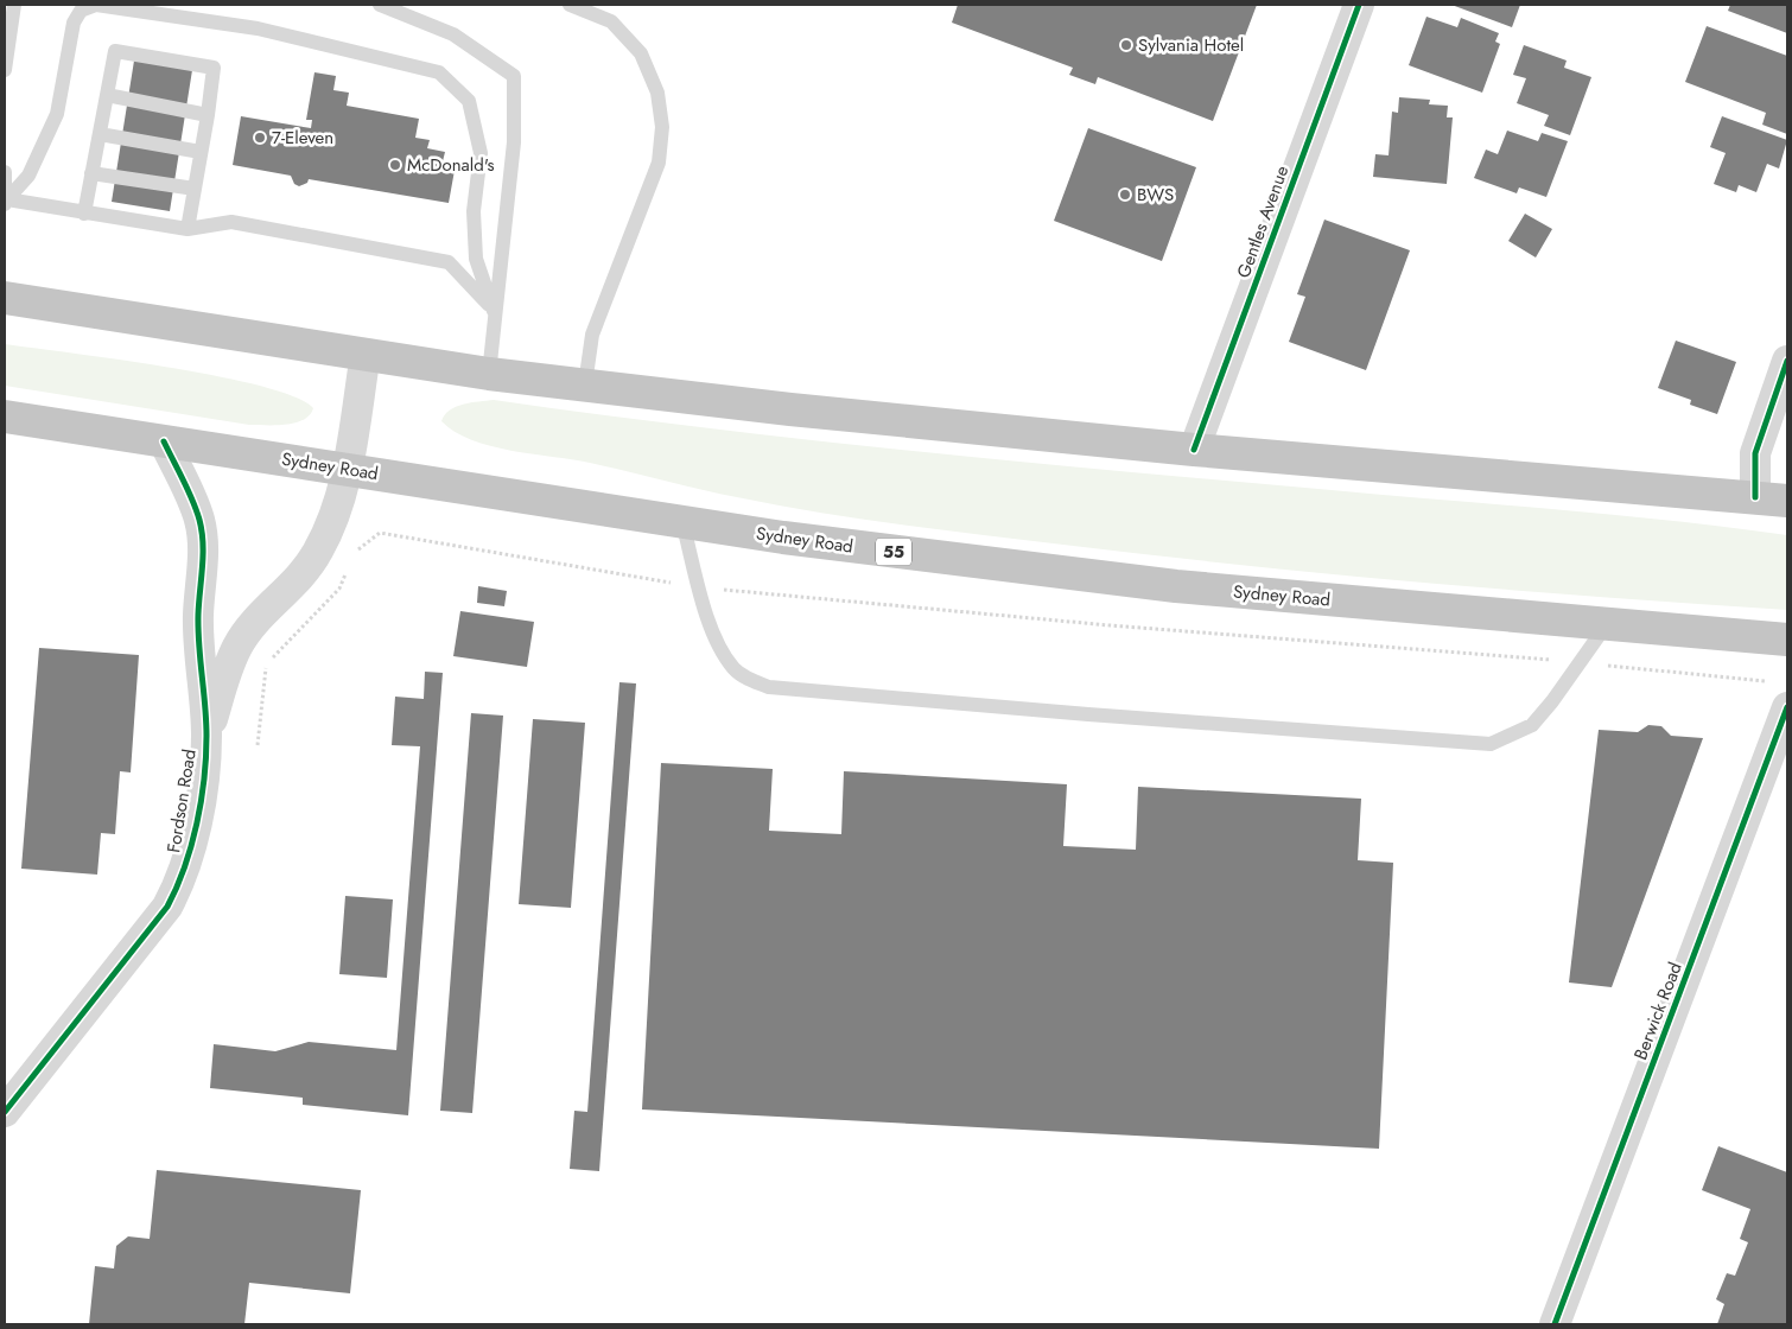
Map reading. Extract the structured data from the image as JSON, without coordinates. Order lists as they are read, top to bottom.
{
  "streets": {
    "highway": ["Sydney Road", "55"],
    "street": ["Gentles Avenue", "Fordson Road", "Berwick Road"]
  },
  "crossings": [
    ["Sydney Road", "Fordson Road"]
  ],
  "places": [
    "Sylvania Hotel",
    "7-Eleven",
    "McDonald's",
    "BWS"
  ]
}
